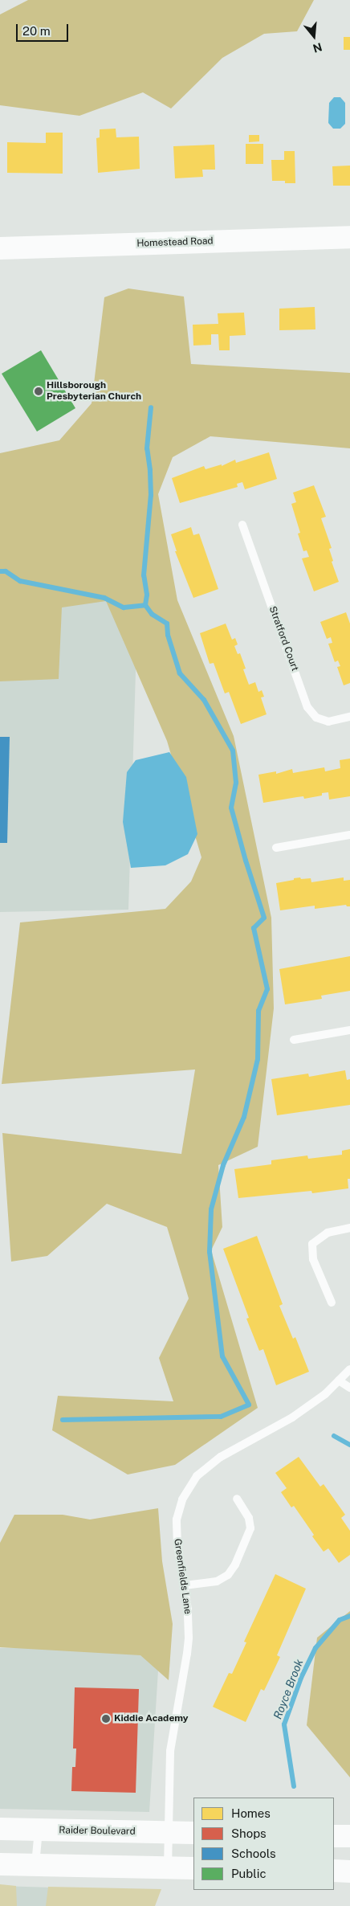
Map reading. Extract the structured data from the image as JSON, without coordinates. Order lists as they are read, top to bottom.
{
  "streets": {
    "street": ["Homestead Road", "Raider Boulevard"],
    "lane": ["Stratford Court", "Greenfields Lane"]
  },
  "crossings": [
    ["Greenfields Lane", "Raider Boulevard"]
  ],
  "water": ["Royce Brook"],
  "places": ["Hillsborough Presbyterian Church", "Kiddie Academy"],
  "legend": [
    "Homes",
    "Shops",
    "Schools",
    "Public"
  ],
  "scale_bar": "20 m",
  "north": "bottom"
}
